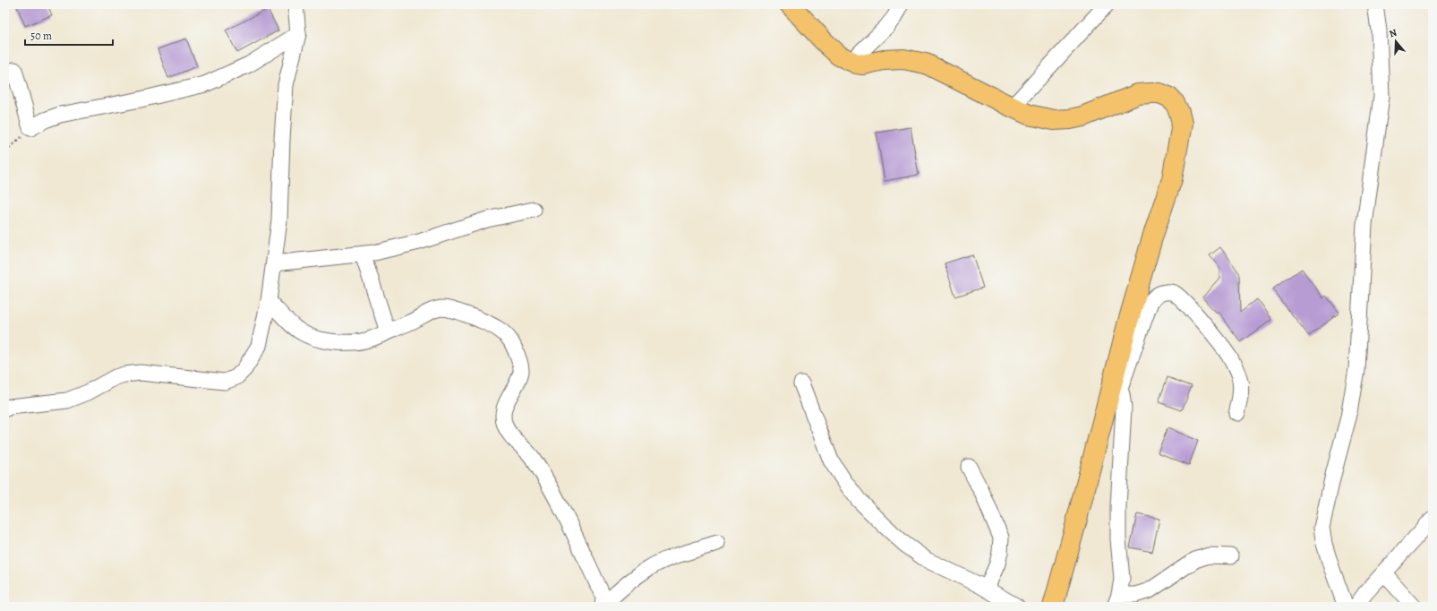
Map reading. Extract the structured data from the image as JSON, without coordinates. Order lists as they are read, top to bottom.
{
  "scale_bar": "50 m",
  "north": "top"
}
